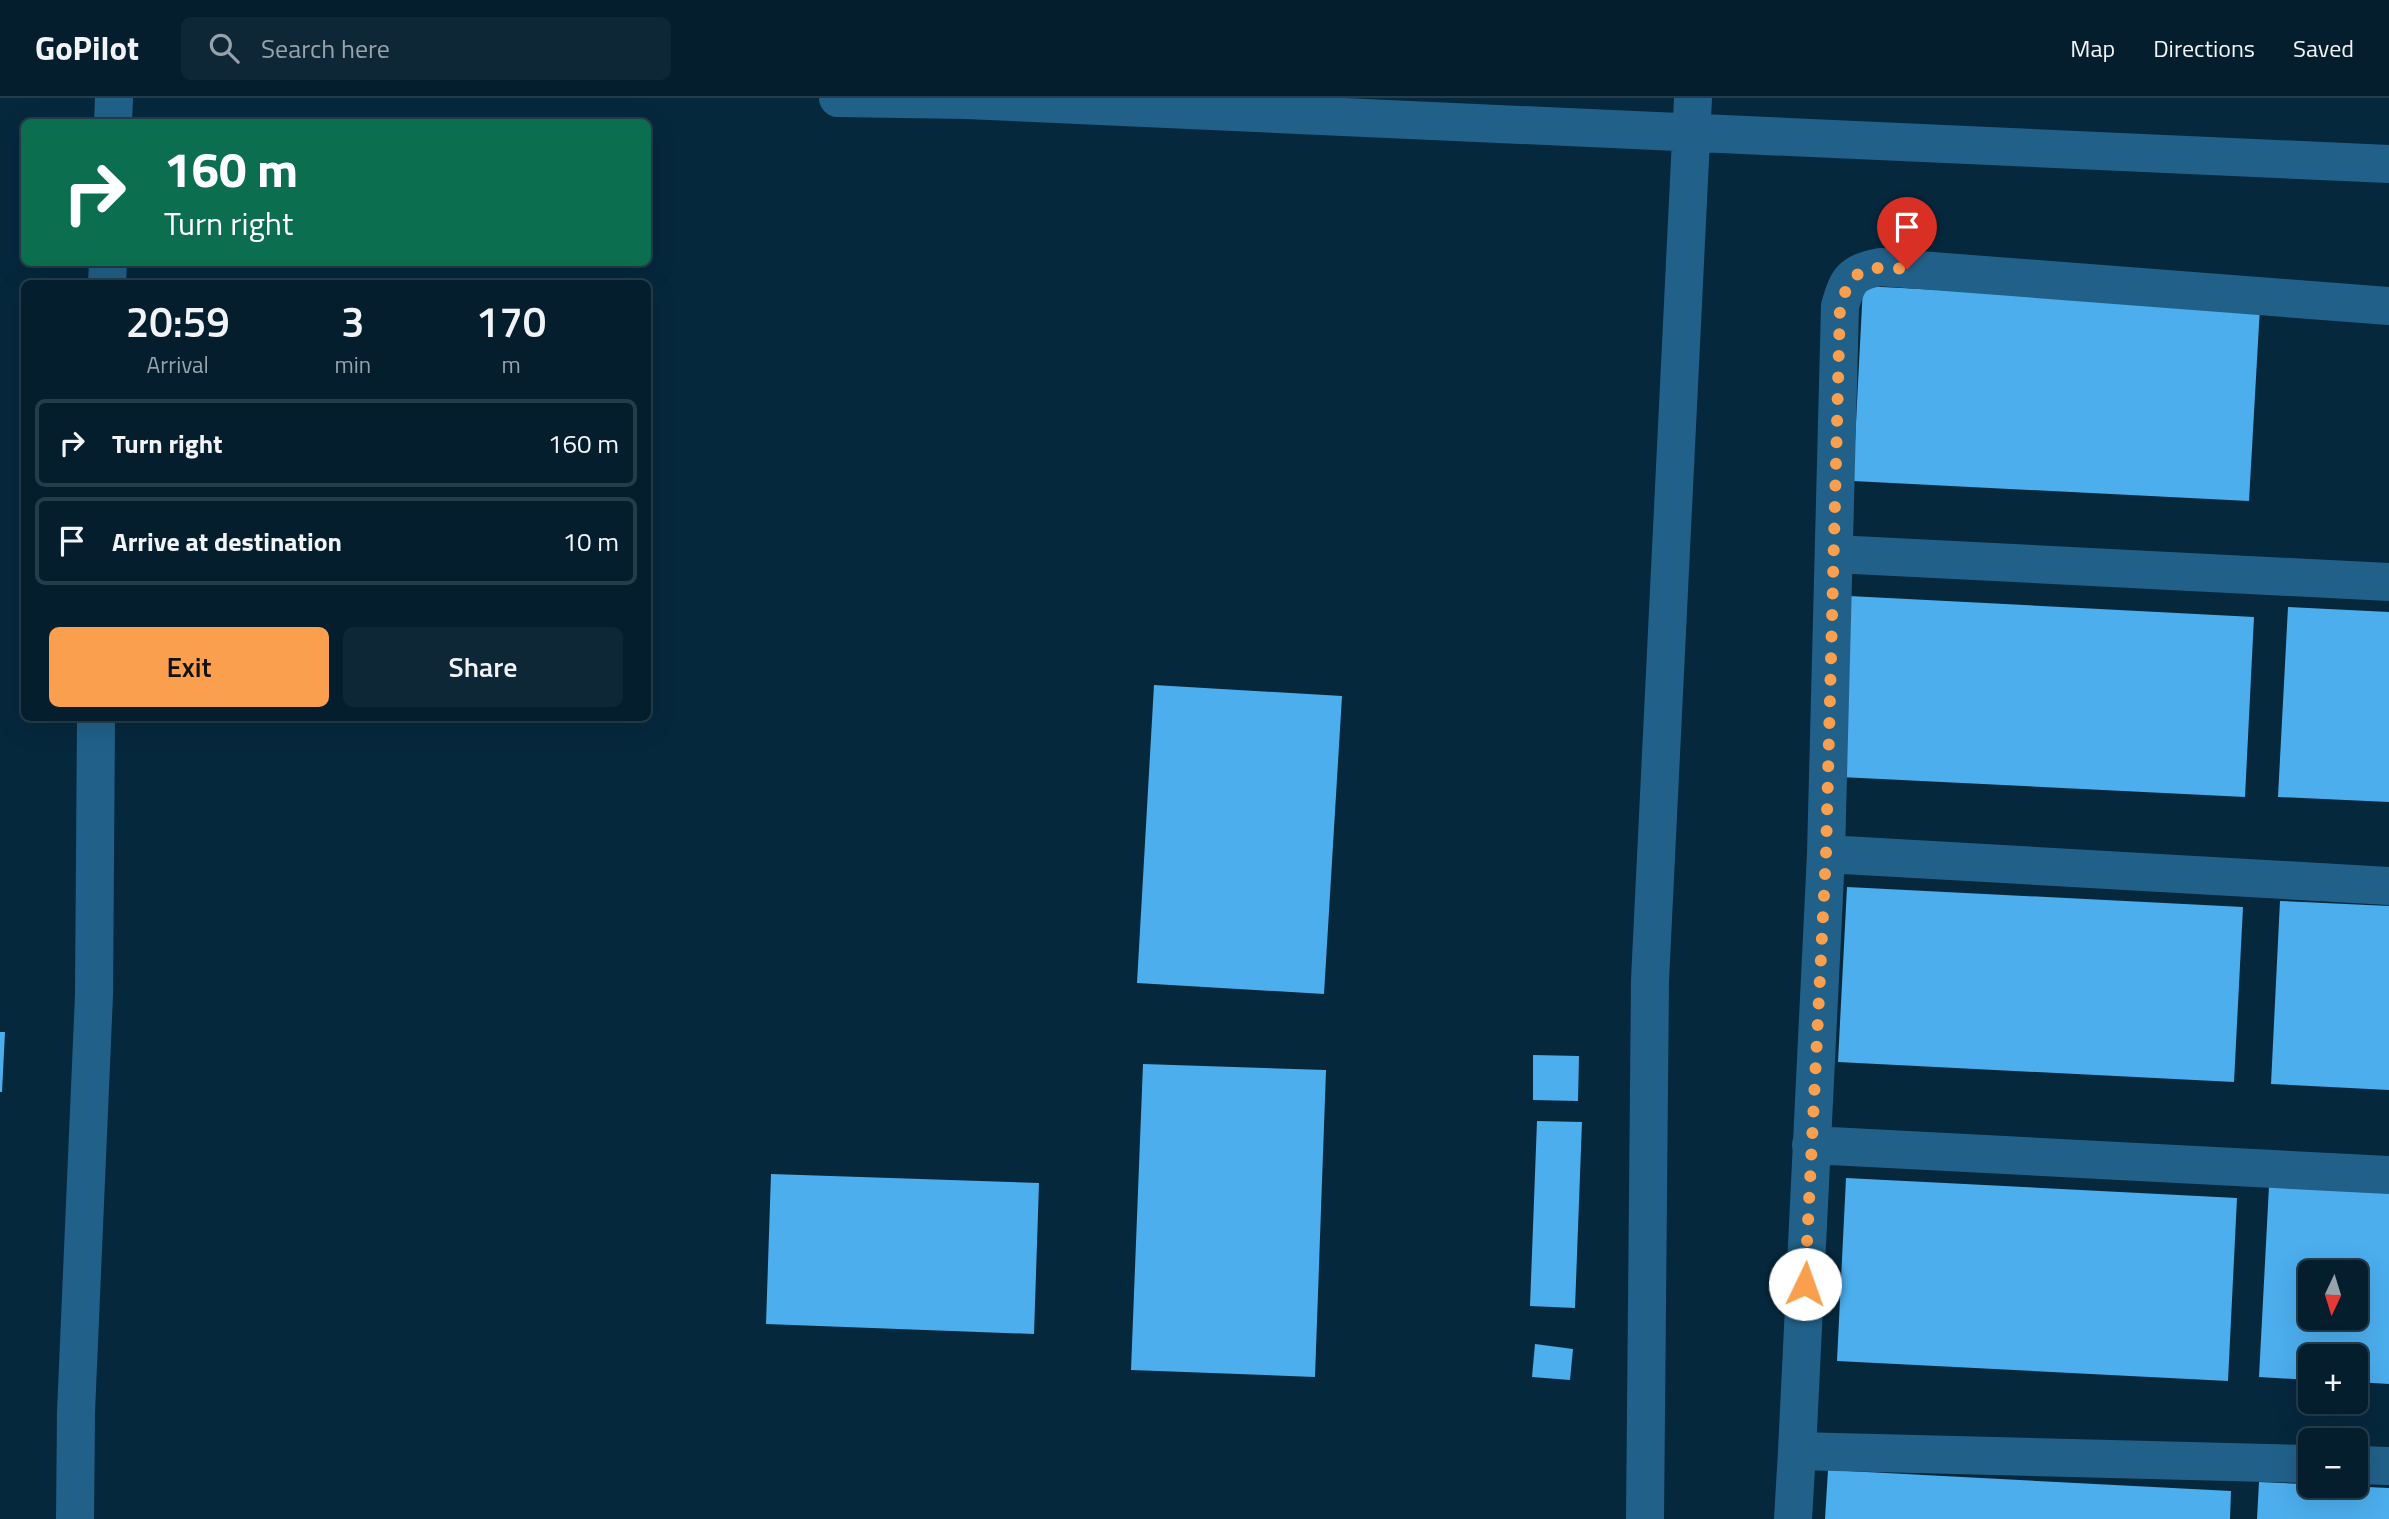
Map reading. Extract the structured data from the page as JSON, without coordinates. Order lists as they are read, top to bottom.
{
  "north": "bottom",
  "page": {
    "header": "GoPilot",
    "search": "Search here",
    "nav": ["Map", "Directions", "Saved"],
    "turn": ["160 m", "Turn right"],
    "eta": [
      "20:59",
      "Arrival",
      "3",
      "min",
      "170",
      "m"
    ],
    "list": [
      {
        "name": "Turn right",
        "value": "160 m"
      },
      {
        "name": "Arrive at destination",
        "value": "10 m"
      }
    ],
    "buttons": ["Exit", "Share"],
    "map_buttons": ["+", "−"]
  }
}
